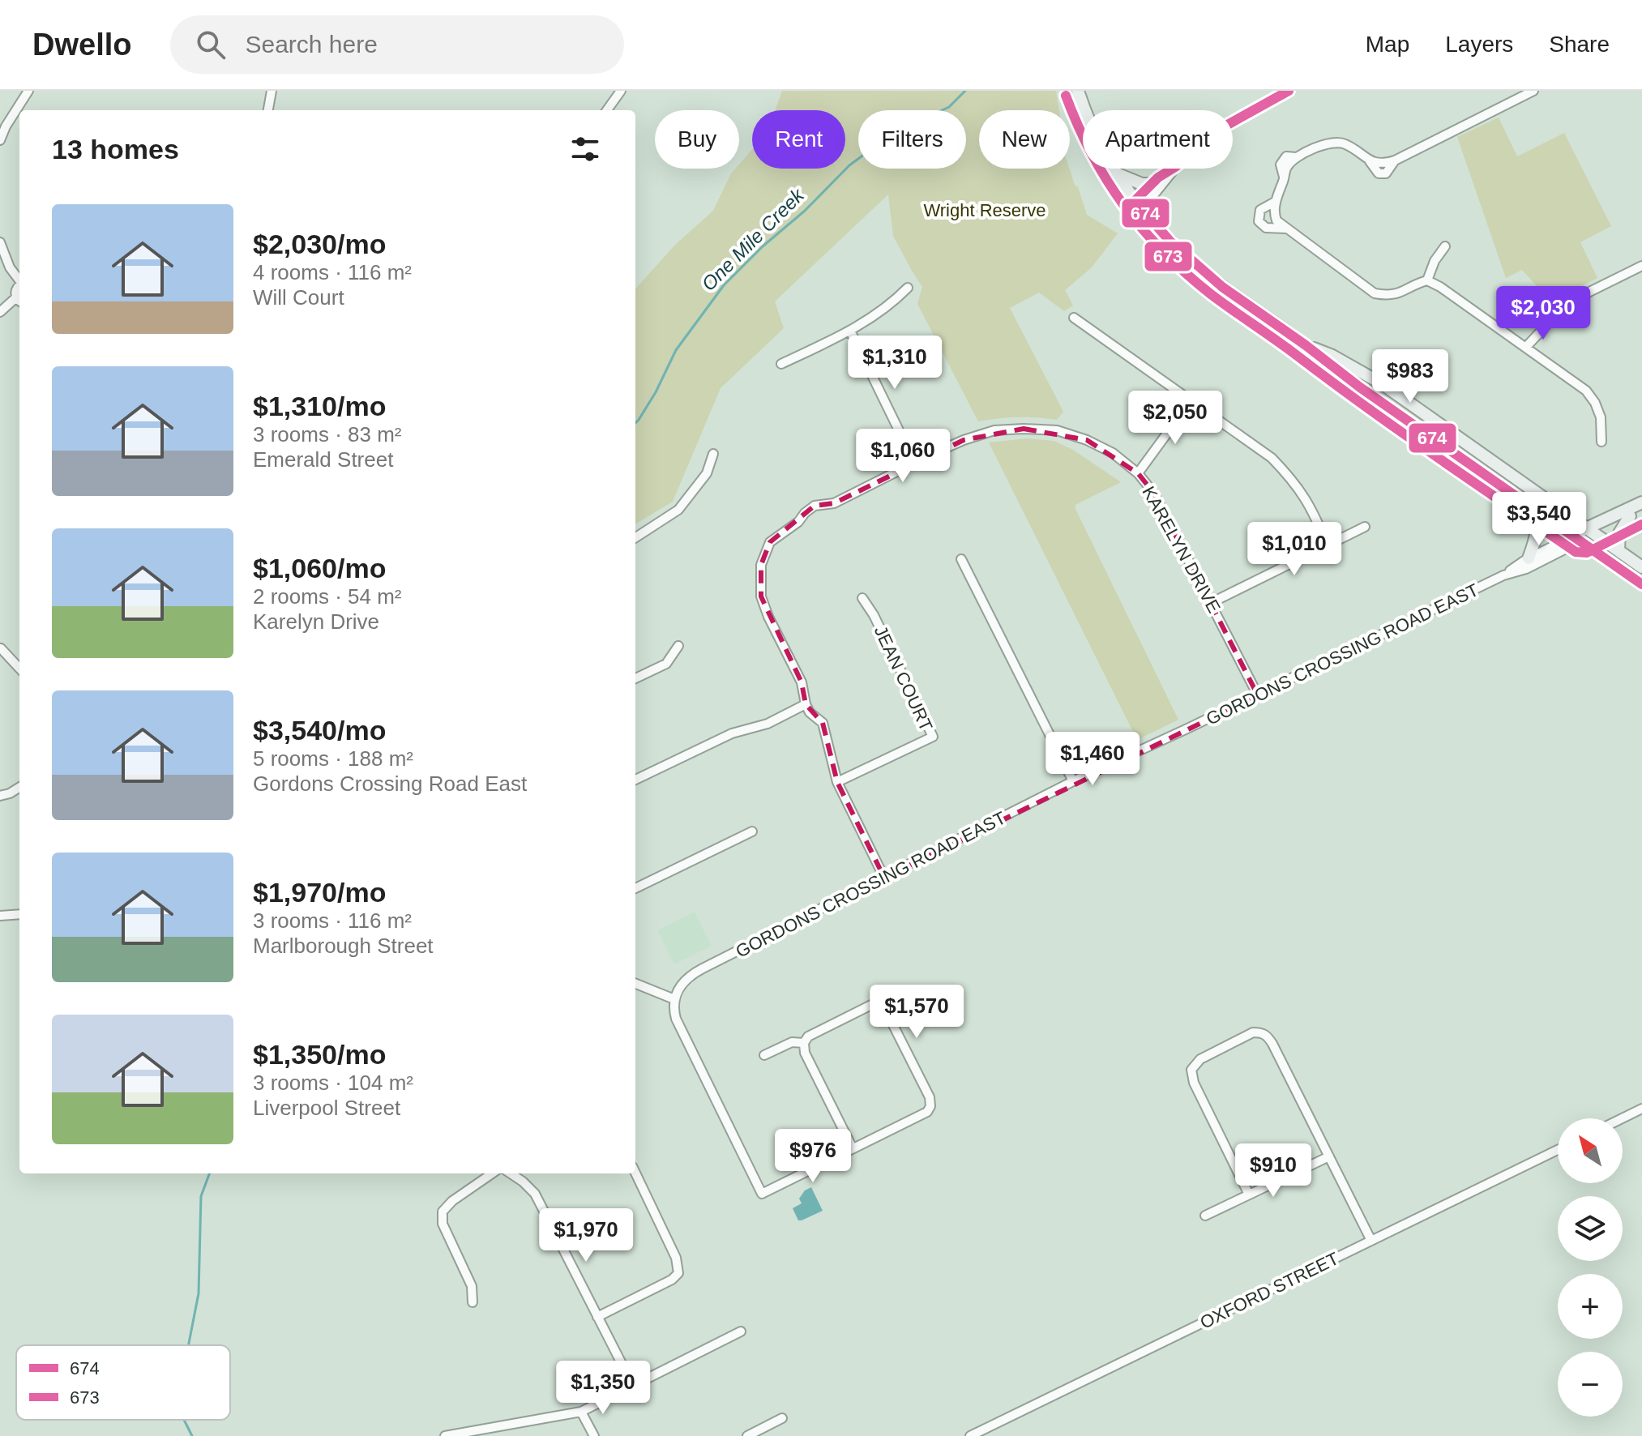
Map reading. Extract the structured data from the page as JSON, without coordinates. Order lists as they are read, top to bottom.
{
  "streets": {
    "street": [
      "KARELYN DRIVE",
      "GORDONS CROSSING ROAD EAST",
      "JEAN COURT",
      "OXFORD STREET"
    ]
  },
  "crossings": [
    ["KARELYN DRIVE", "GORDONS CROSSING ROAD EAST"],
    ["KARELYN DRIVE", "JEAN COURT"]
  ],
  "water": ["One Mile Creek"],
  "parks": ["Wright Reserve"],
  "lines": ["transit line 674", "transit line 673"],
  "legend": ["674", "673"],
  "north": "top left",
  "page": {
    "header": "Dwello",
    "search": "Search here",
    "nav": ["Map", "Layers", "Share"],
    "chip": [
      "Buy",
      "Rent",
      "Filters",
      "New",
      "Apartment"
    ],
    "heading": "13 homes",
    "list": [
      {
        "name": "$2,030/mo",
        "note": "4 rooms · 116 m² · Will Court"
      },
      {
        "name": "$1,310/mo",
        "note": "3 rooms · 83 m² · Emerald Street"
      },
      {
        "name": "$1,060/mo",
        "note": "2 rooms · 54 m² · Karelyn Drive"
      },
      {
        "name": "$3,540/mo",
        "note": "5 rooms · 188 m² · Gordons Crossing Road East"
      },
      {
        "name": "$1,970/mo",
        "note": "3 rooms · 116 m² · Marlborough Street"
      },
      {
        "name": "$1,350/mo",
        "note": "3 rooms · 104 m² · Liverpool Street"
      }
    ],
    "price": [
      "$2,030",
      "$1,310",
      "$983",
      "$2,050",
      "$1,060",
      "$3,540",
      "$1,010",
      "$1,460",
      "$1,570",
      "$976",
      "$910",
      "$1,970",
      "$1,350"
    ],
    "map_buttons": ["+", "−"]
  }
}
